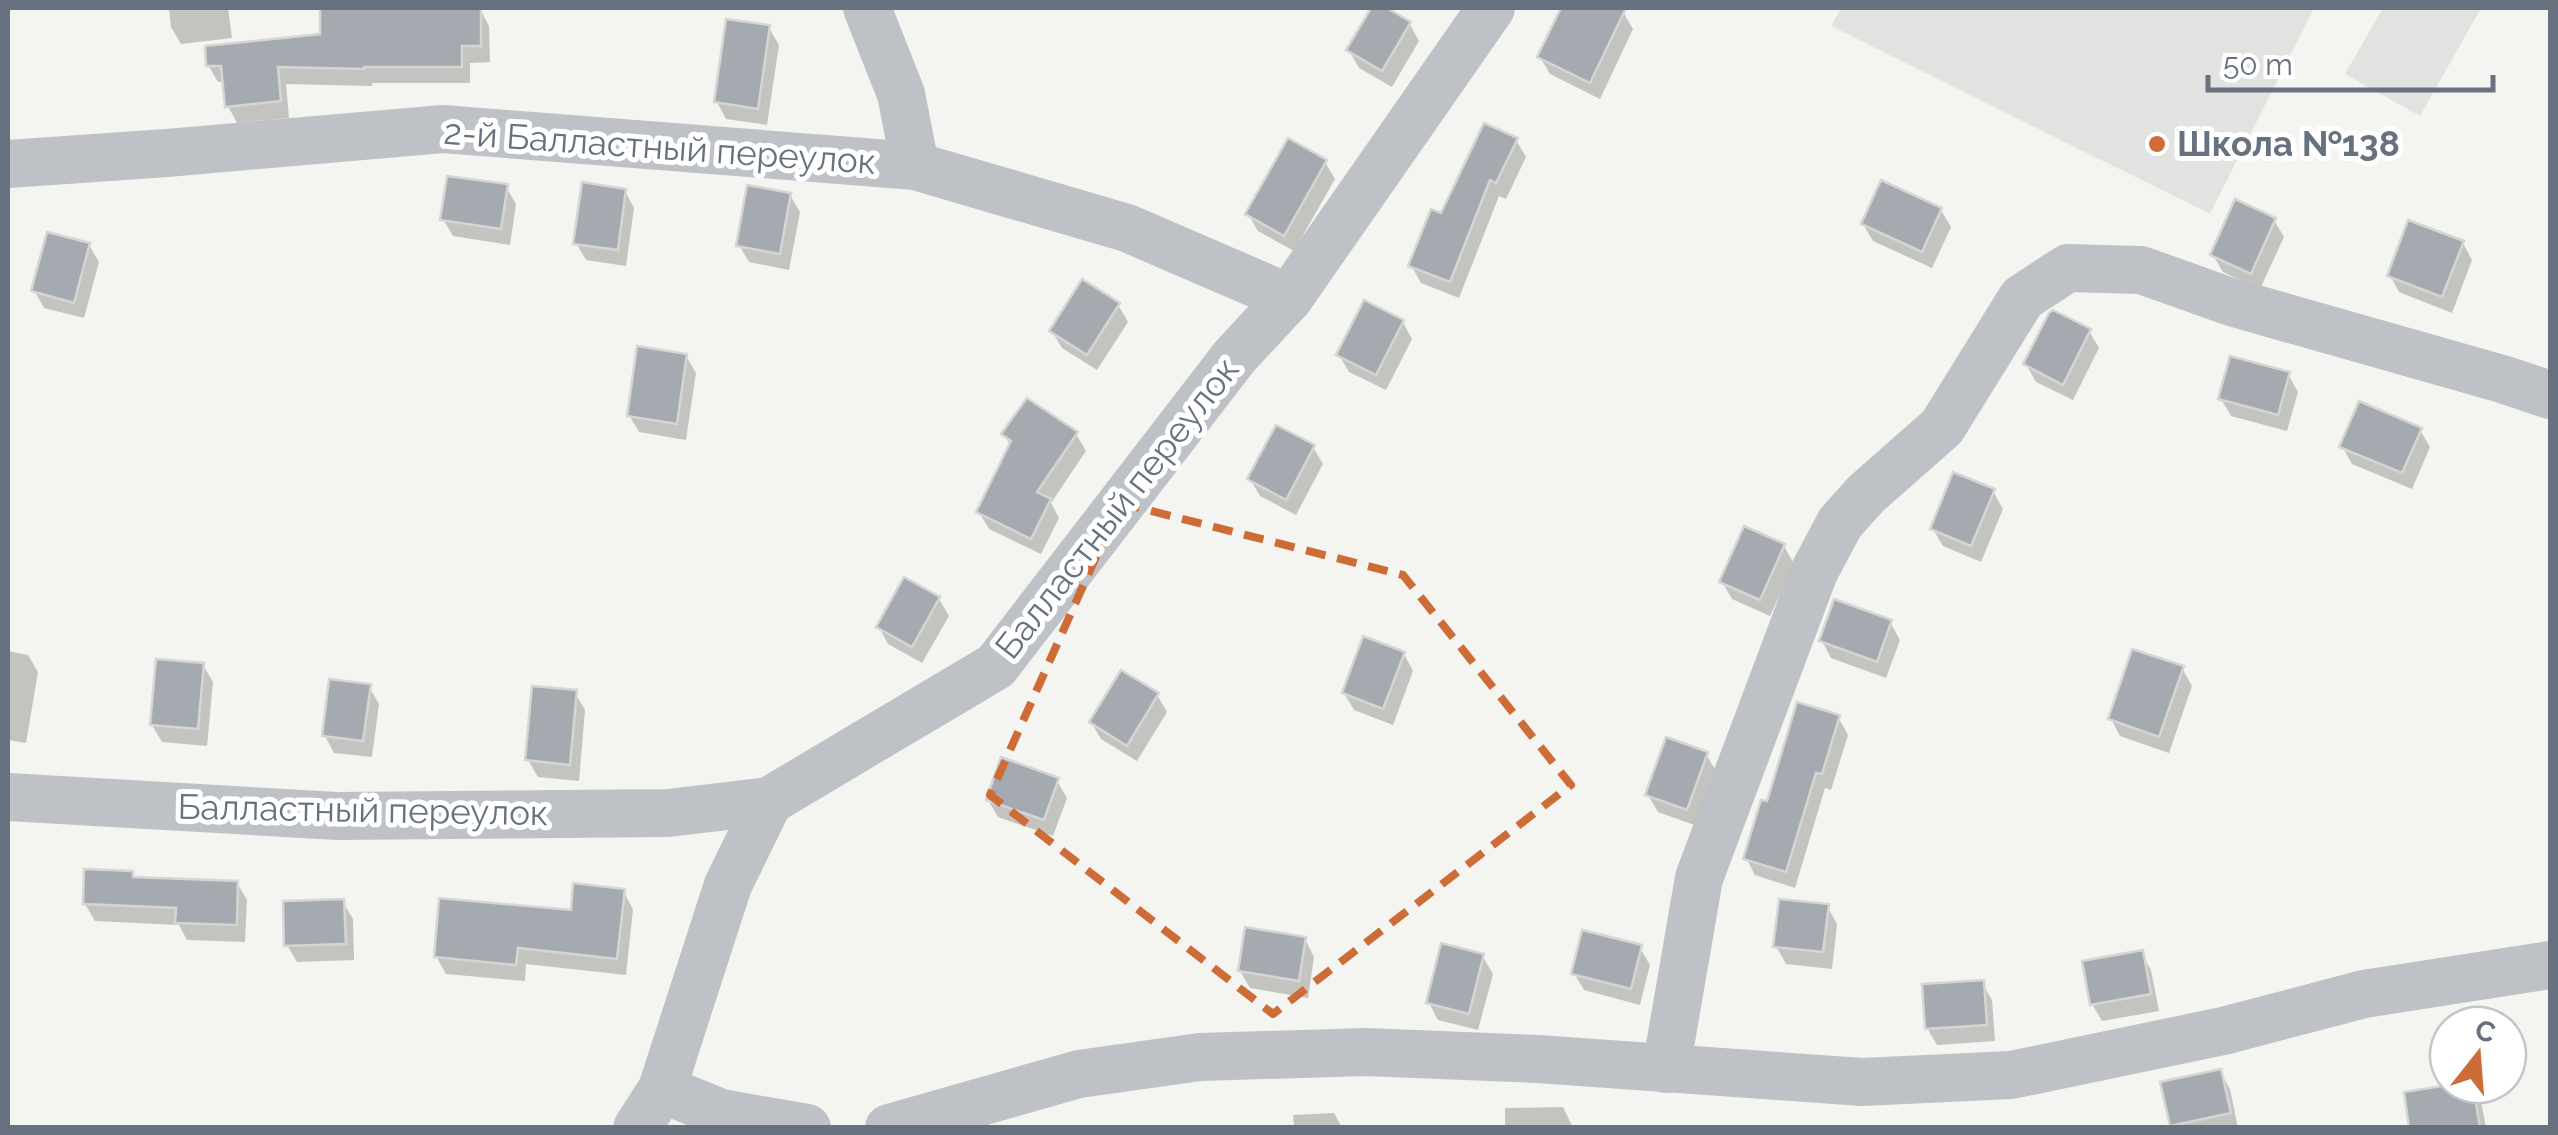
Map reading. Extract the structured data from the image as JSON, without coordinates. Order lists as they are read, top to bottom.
{
  "streets": {
    "street": ["2-й Балластный переулок", "Балластный переулок"]
  },
  "crossings": [
    ["2-й Балластный переулок", "Балластный переулок"]
  ],
  "places": ["Школа №138"],
  "scale_bar": "50 m",
  "north": "top"
}
